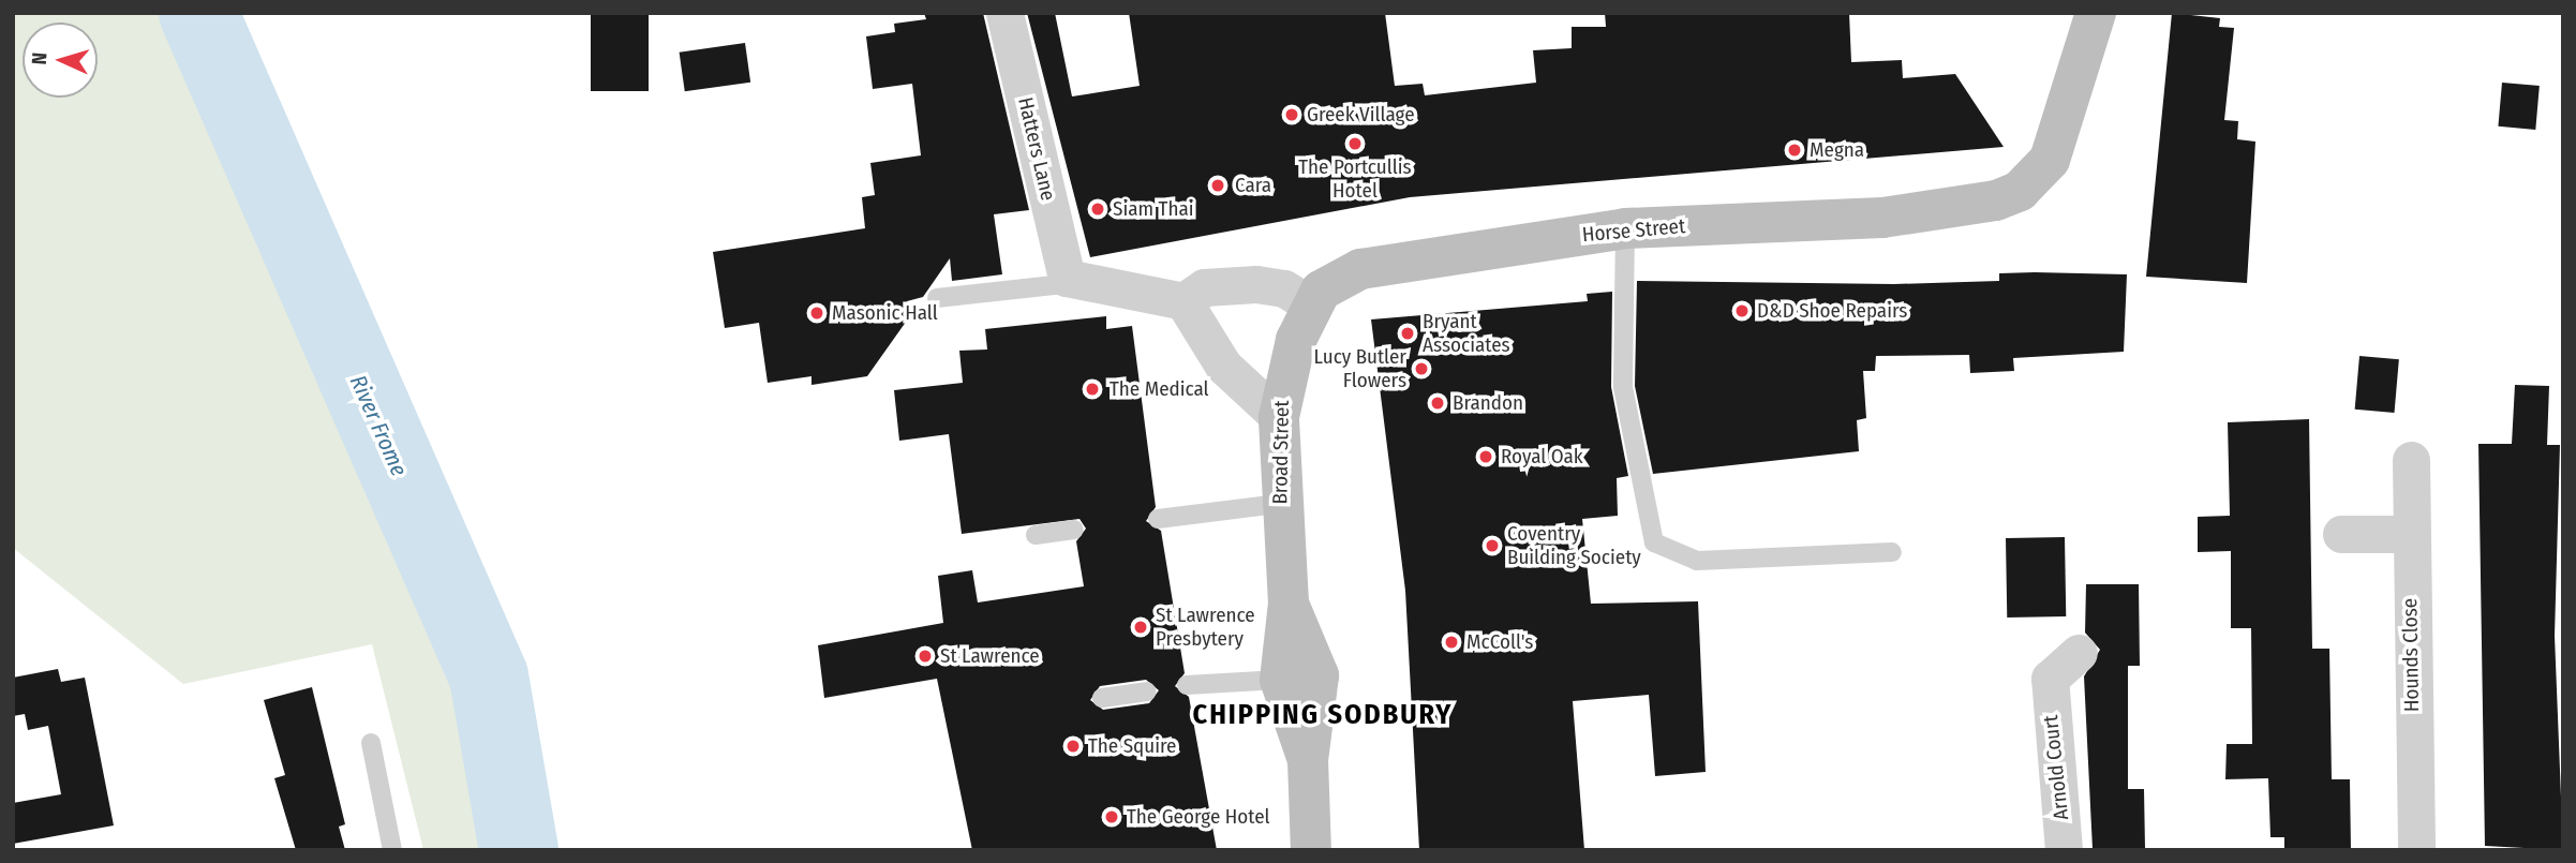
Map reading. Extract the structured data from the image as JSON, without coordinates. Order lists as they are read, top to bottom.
{
  "streets": {
    "main road": ["Horse Street", "Broad Street"],
    "street": ["Hatters Lane", "Hounds Close", "Arnold Court"]
  },
  "crossings": [
    ["Horse Street", "Broad Street"]
  ],
  "districts": ["CHIPPING SODBURY"],
  "water": ["River Frome"],
  "places": [
    "Greek Village",
    "The Portcullis Hotel",
    "Megna",
    "Cara",
    "Siam Thai",
    "D&D Shoe Repairs",
    "Masonic Hall",
    "Bryant Associates",
    "Lucy Butler Flowers",
    "The Medical",
    "Brandon",
    "Royal Oak",
    "Coventry Building Society",
    "St Lawrence Presbytery",
    "McColl's",
    "St Lawrence",
    "The Squire",
    "The George Hotel"
  ],
  "north": "left"
}
